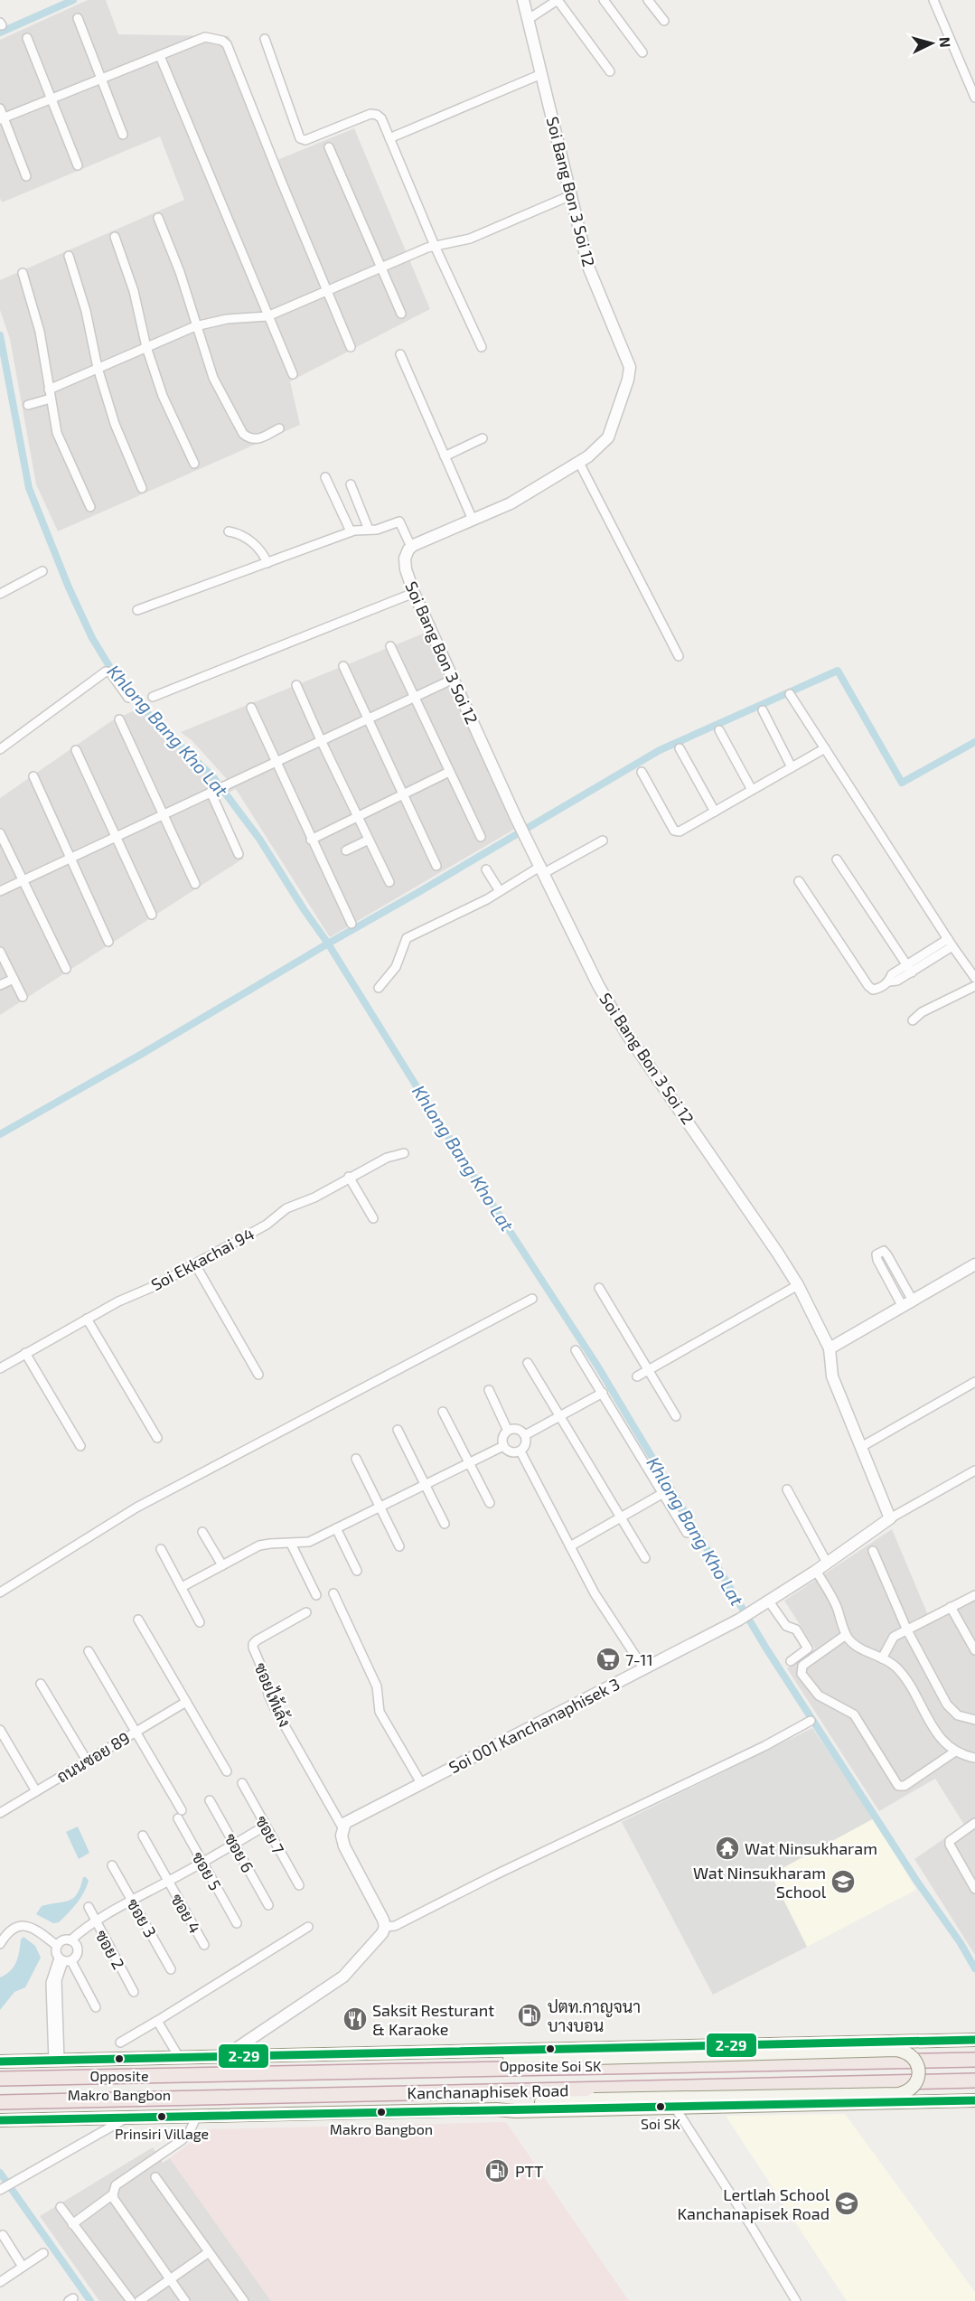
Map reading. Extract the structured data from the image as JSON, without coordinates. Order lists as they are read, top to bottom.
{
  "streets": {
    "highway": ["Kanchanaphisek Road"],
    "street": [
      "Soi Bang Bon 3 Soi 12",
      "Soi Ekkachai 94",
      "ซอยไท้เล้ง",
      "Soi 001 Kanchanaphisek 3",
      "ถนนซอย 89",
      "ซอย 7",
      "ซอย 6",
      "ซอย 5",
      "ซอย 4",
      "ซอย 3",
      "ซอย 2"
    ]
  },
  "crossings": [
    ["ซอยไท้เล้ง", "Soi 001 Kanchanaphisek 3"],
    ["ถนนซอย 89", "ซอย 5"]
  ],
  "water": ["Khlong Bang Kho Lat"],
  "places": {
    "supermarket": ["7-11"],
    "temple": ["Wat Ninsukharam"],
    "school or university": ["Wat Ninsukharam School", "Lertlah School Kanchanapisek Road"],
    "fuel station": ["ปตท.กาญจนา บางบอน", "PTT"],
    "restaurant": ["Saksit Resturant & Karaoke"],
    "other": [
      "Opposite Soi SK",
      "Opposite Makro Bangbon",
      "Soi SK",
      "Makro Bangbon",
      "Prinsiri Village"
    ]
  },
  "lines": ["transit line 2-29"],
  "north": "right"
}
